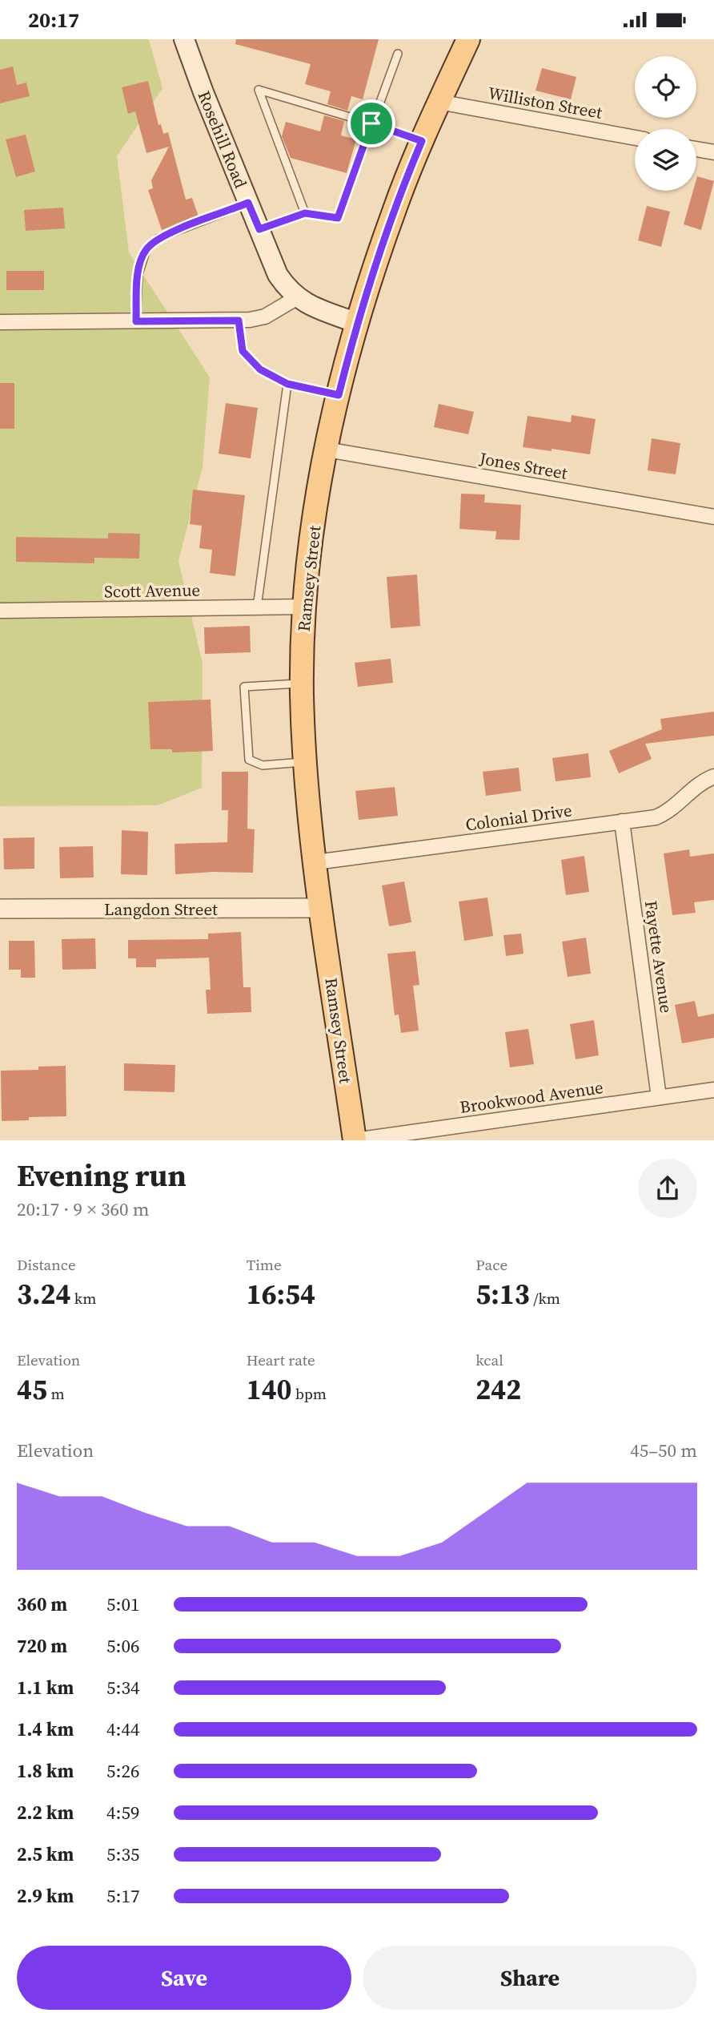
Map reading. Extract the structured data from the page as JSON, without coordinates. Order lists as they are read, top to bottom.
{
  "streets": {
    "main road": ["Rosehill Road", "Ramsey Street"],
    "street": [
      "Williston Street",
      "Jones Street",
      "Scott Avenue",
      "Colonial Drive",
      "Langdon Street",
      "Fayette Avenue",
      "Brookwood Avenue"
    ]
  },
  "crossings": [
    ["Williston Street", "Ramsey Street"],
    ["Rosehill Road", "Ramsey Street"],
    ["Jones Street", "Ramsey Street"],
    ["Ramsey Street", "Scott Avenue"],
    ["Ramsey Street", "Colonial Drive"],
    ["Ramsey Street", "Langdon Street"],
    ["Ramsey Street", "Brookwood Avenue"],
    ["Colonial Drive", "Fayette Avenue"],
    ["Fayette Avenue", "Brookwood Avenue"]
  ],
  "page": {
    "status": "20:17",
    "heading": ["Evening run", "20:17 · 9 × 360 m"],
    "stats": [
      ["Distance", "3.24 km"],
      ["Time", "16:54"],
      ["Pace", "5:13 /km"],
      ["Elevation", "45 m"],
      ["Heart rate", "140 bpm"],
      ["kcal", "242"]
    ],
    "chart": ["Elevation", "45–50 m"],
    "list": [
      {
        "name": "360 m",
        "note": "5:01"
      },
      {
        "name": "720 m",
        "note": "5:06"
      },
      {
        "name": "1.1 km",
        "note": "5:34"
      },
      {
        "name": "1.4 km",
        "note": "4:44"
      },
      {
        "name": "1.8 km",
        "note": "5:26"
      },
      {
        "name": "2.2 km",
        "note": "4:59"
      },
      {
        "name": "2.5 km",
        "note": "5:35"
      },
      {
        "name": "2.9 km",
        "note": "5:17"
      }
    ],
    "buttons": ["Save", "Share"]
  }
}
